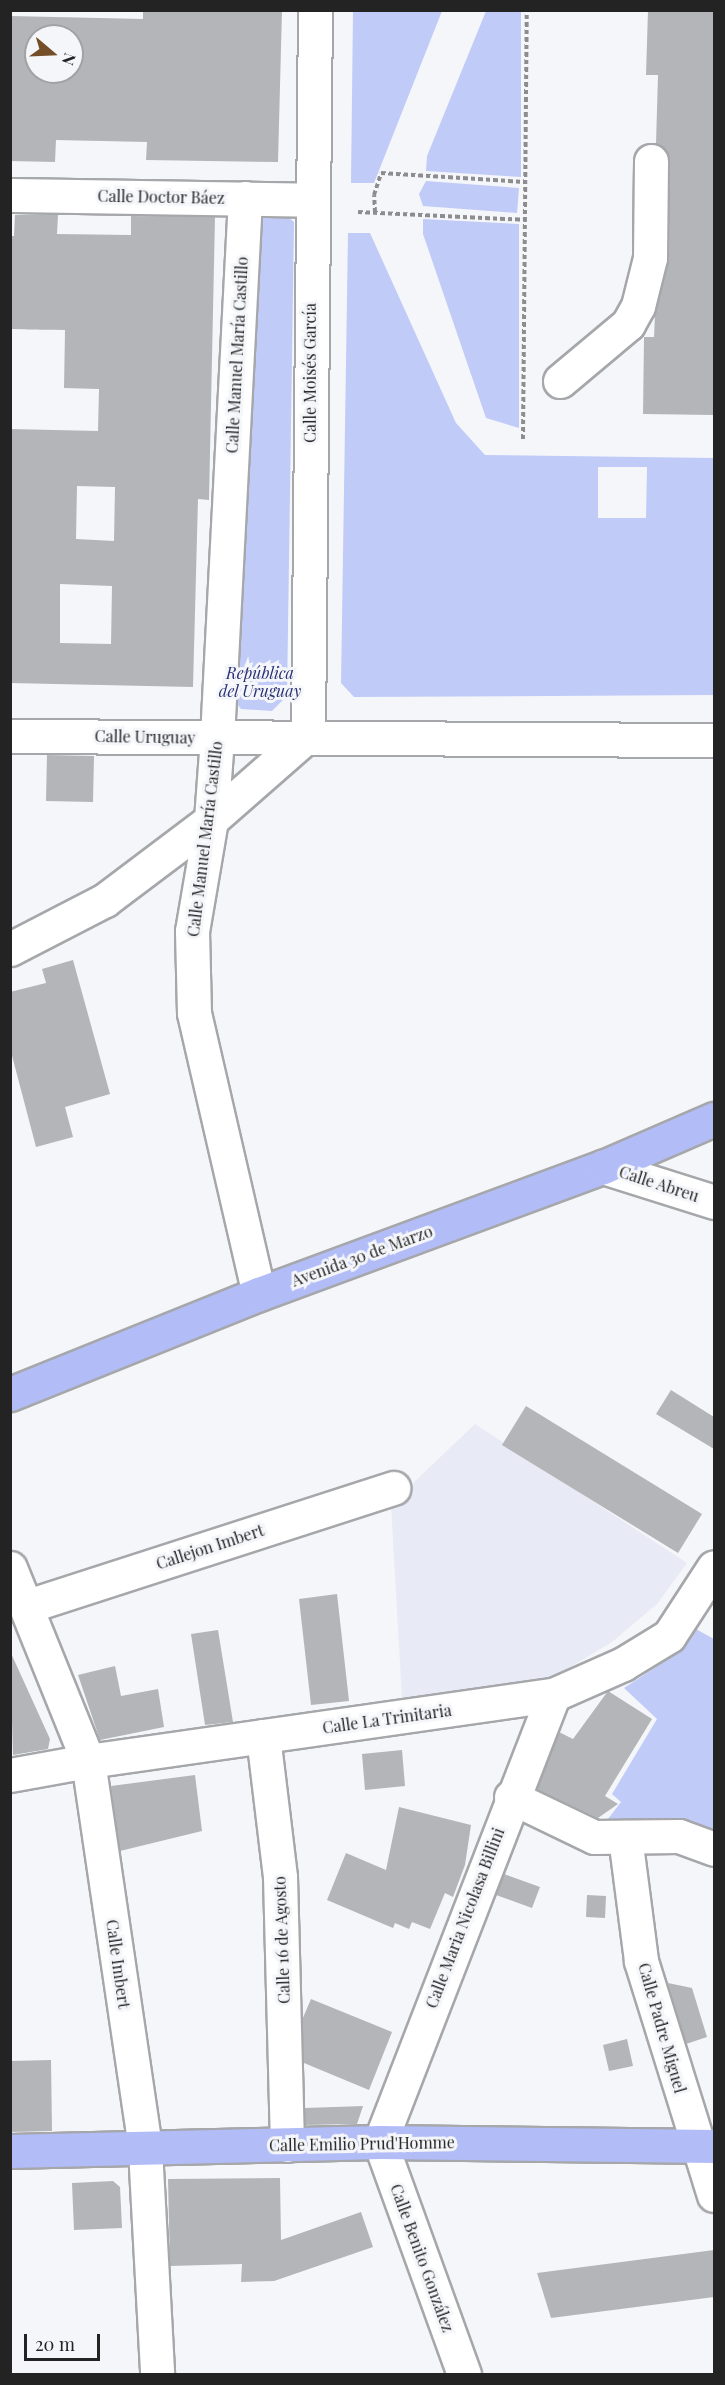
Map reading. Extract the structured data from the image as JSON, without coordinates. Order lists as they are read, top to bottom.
{
  "streets": {
    "main road": ["Avenida 30 de Marzo", "Calle Emilio Prud'Homme"],
    "street": [
      "Calle Doctor Báez",
      "Calle Manuel María Castillo",
      "Calle Moisés García",
      "Calle Uruguay",
      "Calle Abreu",
      "Callejon Imbert",
      "Calle La Trinitaria",
      "Calle Maria Nicolasa Billini",
      "Calle 16 de Agosto",
      "Calle Imbert",
      "Calle Padre Miguel",
      "Calle Benito González"
    ]
  },
  "crossings": [
    ["Calle Doctor Báez", "Calle Manuel María Castillo"],
    ["Calle Doctor Báez", "Calle Moisés García"],
    ["Calle Manuel María Castillo", "Calle Uruguay"],
    ["Calle Manuel María Castillo", "Avenida 30 de Marzo"],
    ["Calle Moisés García", "Calle Uruguay"],
    ["Calle Abreu", "Avenida 30 de Marzo"],
    ["Callejon Imbert", "Calle Imbert"],
    ["Calle La Trinitaria", "Calle Maria Nicolasa Billini"],
    ["Calle La Trinitaria", "Calle 16 de Agosto"],
    ["Calle La Trinitaria", "Calle Imbert"],
    ["Calle Maria Nicolasa Billini", "Calle Emilio Prud'Homme"],
    ["Calle Maria Nicolasa Billini", "Calle Benito González"],
    ["Calle 16 de Agosto", "Calle Emilio Prud'Homme"],
    ["Calle Imbert", "Calle Emilio Prud'Homme"],
    ["Calle Padre Miguel", "Calle Emilio Prud'Homme"],
    ["Calle Emilio Prud'Homme", "Calle Benito González"]
  ],
  "parks": ["República del Uruguay"],
  "scale_bar": "20 m",
  "north": "right"
}
